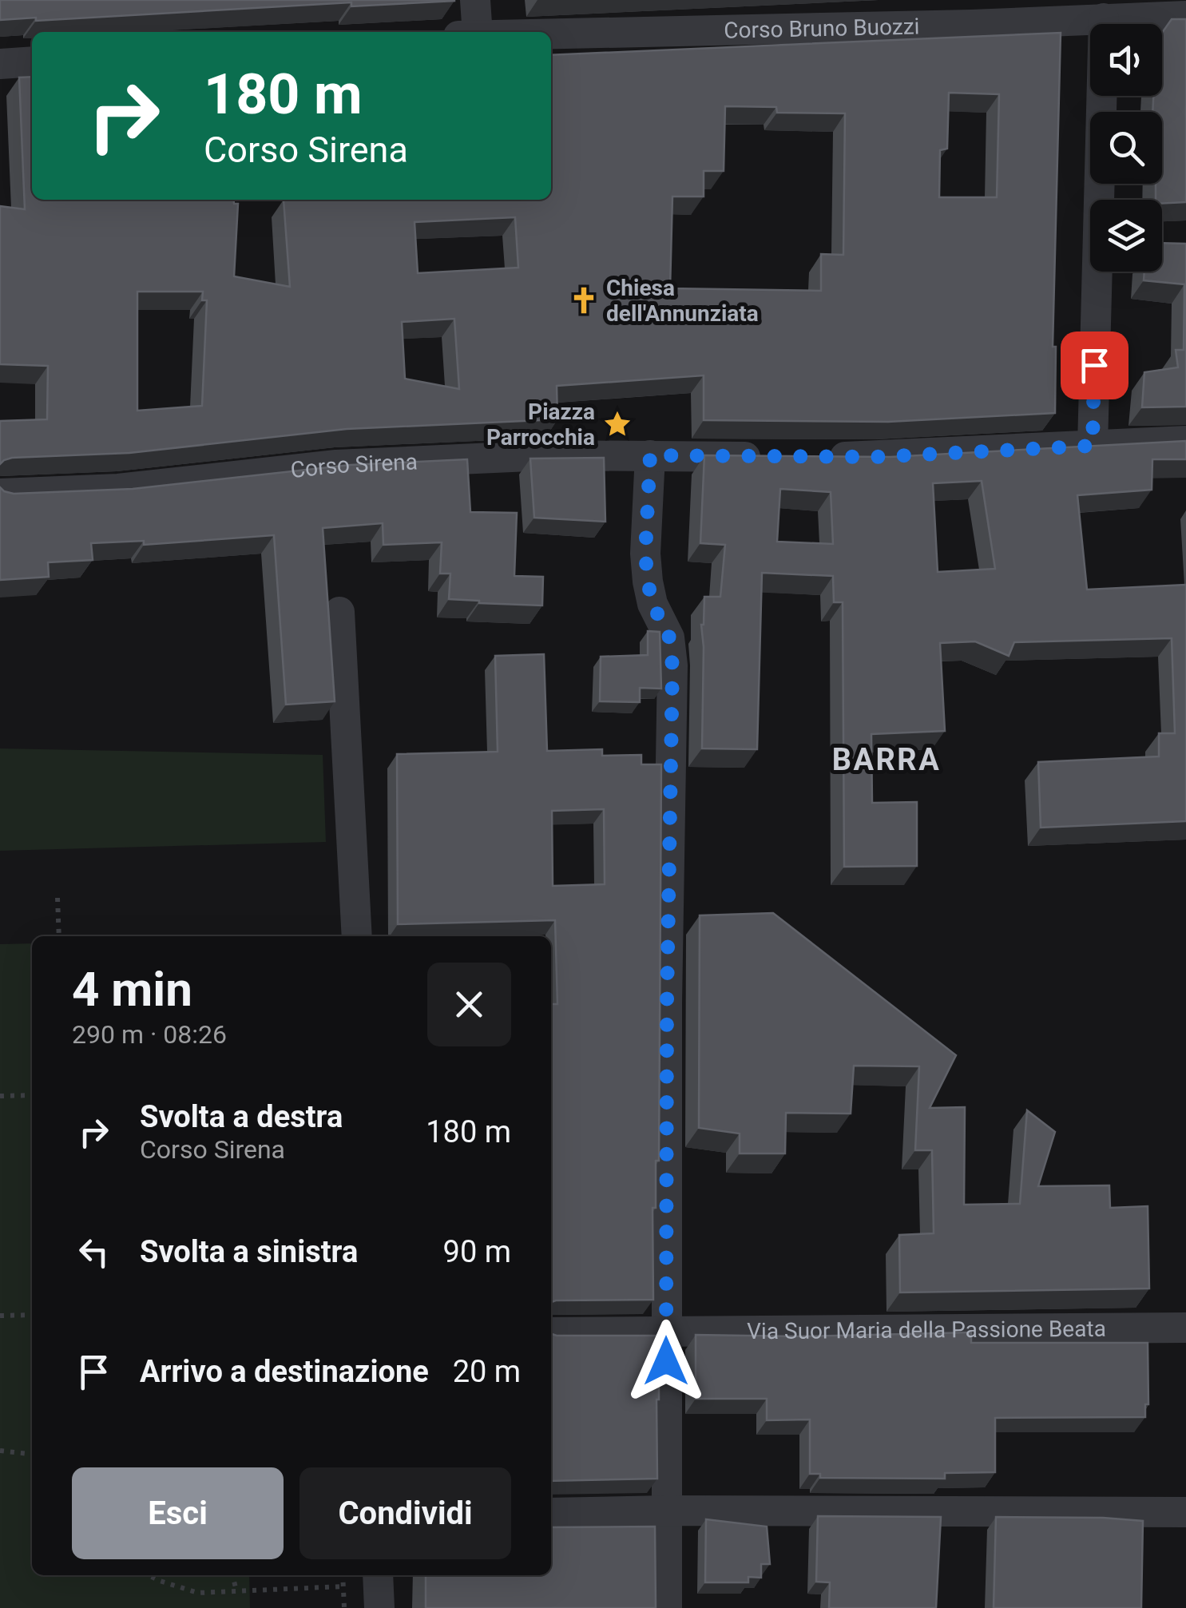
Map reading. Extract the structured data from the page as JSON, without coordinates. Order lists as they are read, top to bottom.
{
  "streets": {
    "street": ["Corso Bruno Buozzi", "Corso Sirena", "Via Suor Maria della Passione Beata"]
  },
  "districts": ["BARRA"],
  "places": {
    "church": ["Chiesa dell'Annunziata"],
    "place": ["Piazza Parrocchia"]
  },
  "page": {
    "turn": ["180 m", "Corso Sirena"],
    "heading": ["4 min", "290 m · 08:26"],
    "list": [
      {
        "name": "Svolta a destra",
        "note": "Corso Sirena",
        "value": "180 m"
      },
      {
        "name": "Svolta a sinistra",
        "value": "90 m"
      },
      {
        "name": "Arrivo a destinazione",
        "value": "20 m"
      }
    ],
    "buttons": ["Esci", "Condividi"]
  }
}
